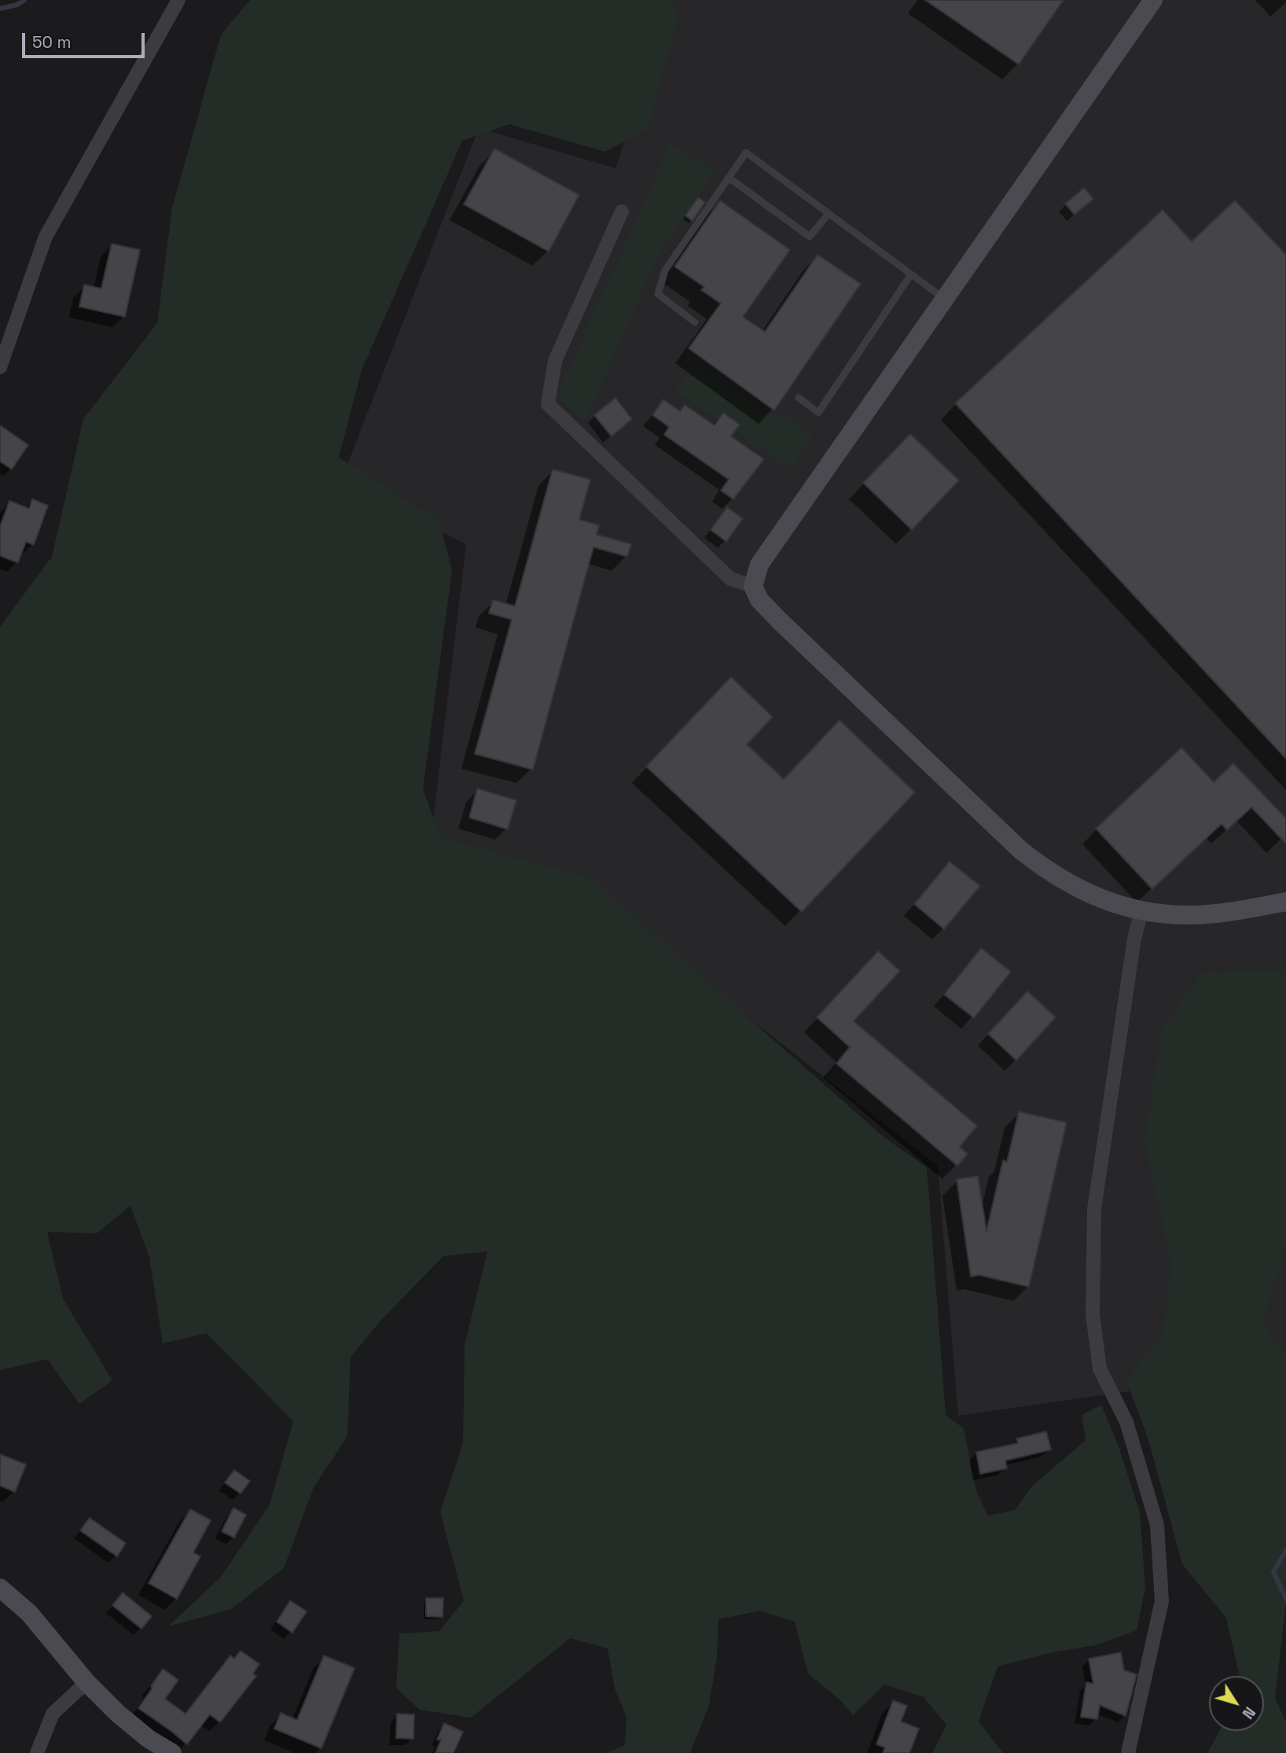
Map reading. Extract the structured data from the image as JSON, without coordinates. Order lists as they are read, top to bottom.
{
  "scale_bar": "50 m",
  "north": "bottom right"
}
